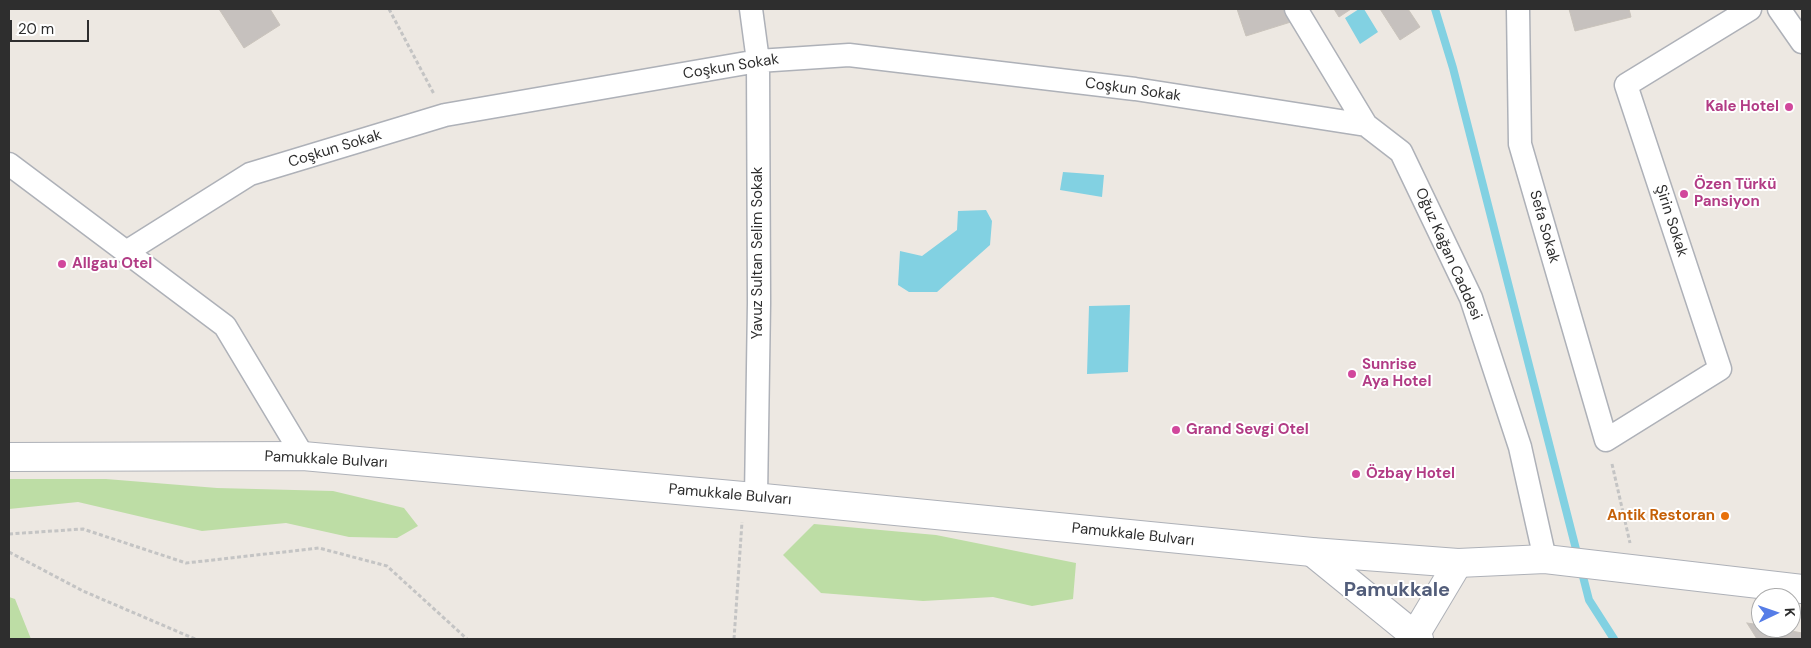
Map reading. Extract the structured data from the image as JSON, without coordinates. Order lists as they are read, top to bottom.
{
  "streets": {
    "main road": ["Pamukkale Bulvarı"],
    "street": [
      "Coşkun Sokak",
      "Şirin Sokak",
      "Sefa Sokak",
      "Yavuz Sultan Selim Sokak",
      "Oğuz Kağan Caddesi"
    ]
  },
  "crossings": [
    ["Coşkun Sokak", "Yavuz Sultan Selim Sokak"],
    ["Coşkun Sokak", "Oğuz Kağan Caddesi"],
    ["Şirin Sokak", "Sefa Sokak"],
    ["Yavuz Sultan Selim Sokak", "Pamukkale Bulvarı"],
    ["Oğuz Kağan Caddesi", "Pamukkale Bulvarı"]
  ],
  "districts": ["Pamukkale"],
  "places": [
    "Kale Hotel",
    "Özen Türkü Pansiyon",
    "Allgau Otel",
    "Sunrise Aya Hotel",
    "Grand Sevgi Otel",
    "Özbay Hotel",
    "Antik Restoran"
  ],
  "scale_bar": "20 m",
  "north": "right"
}
